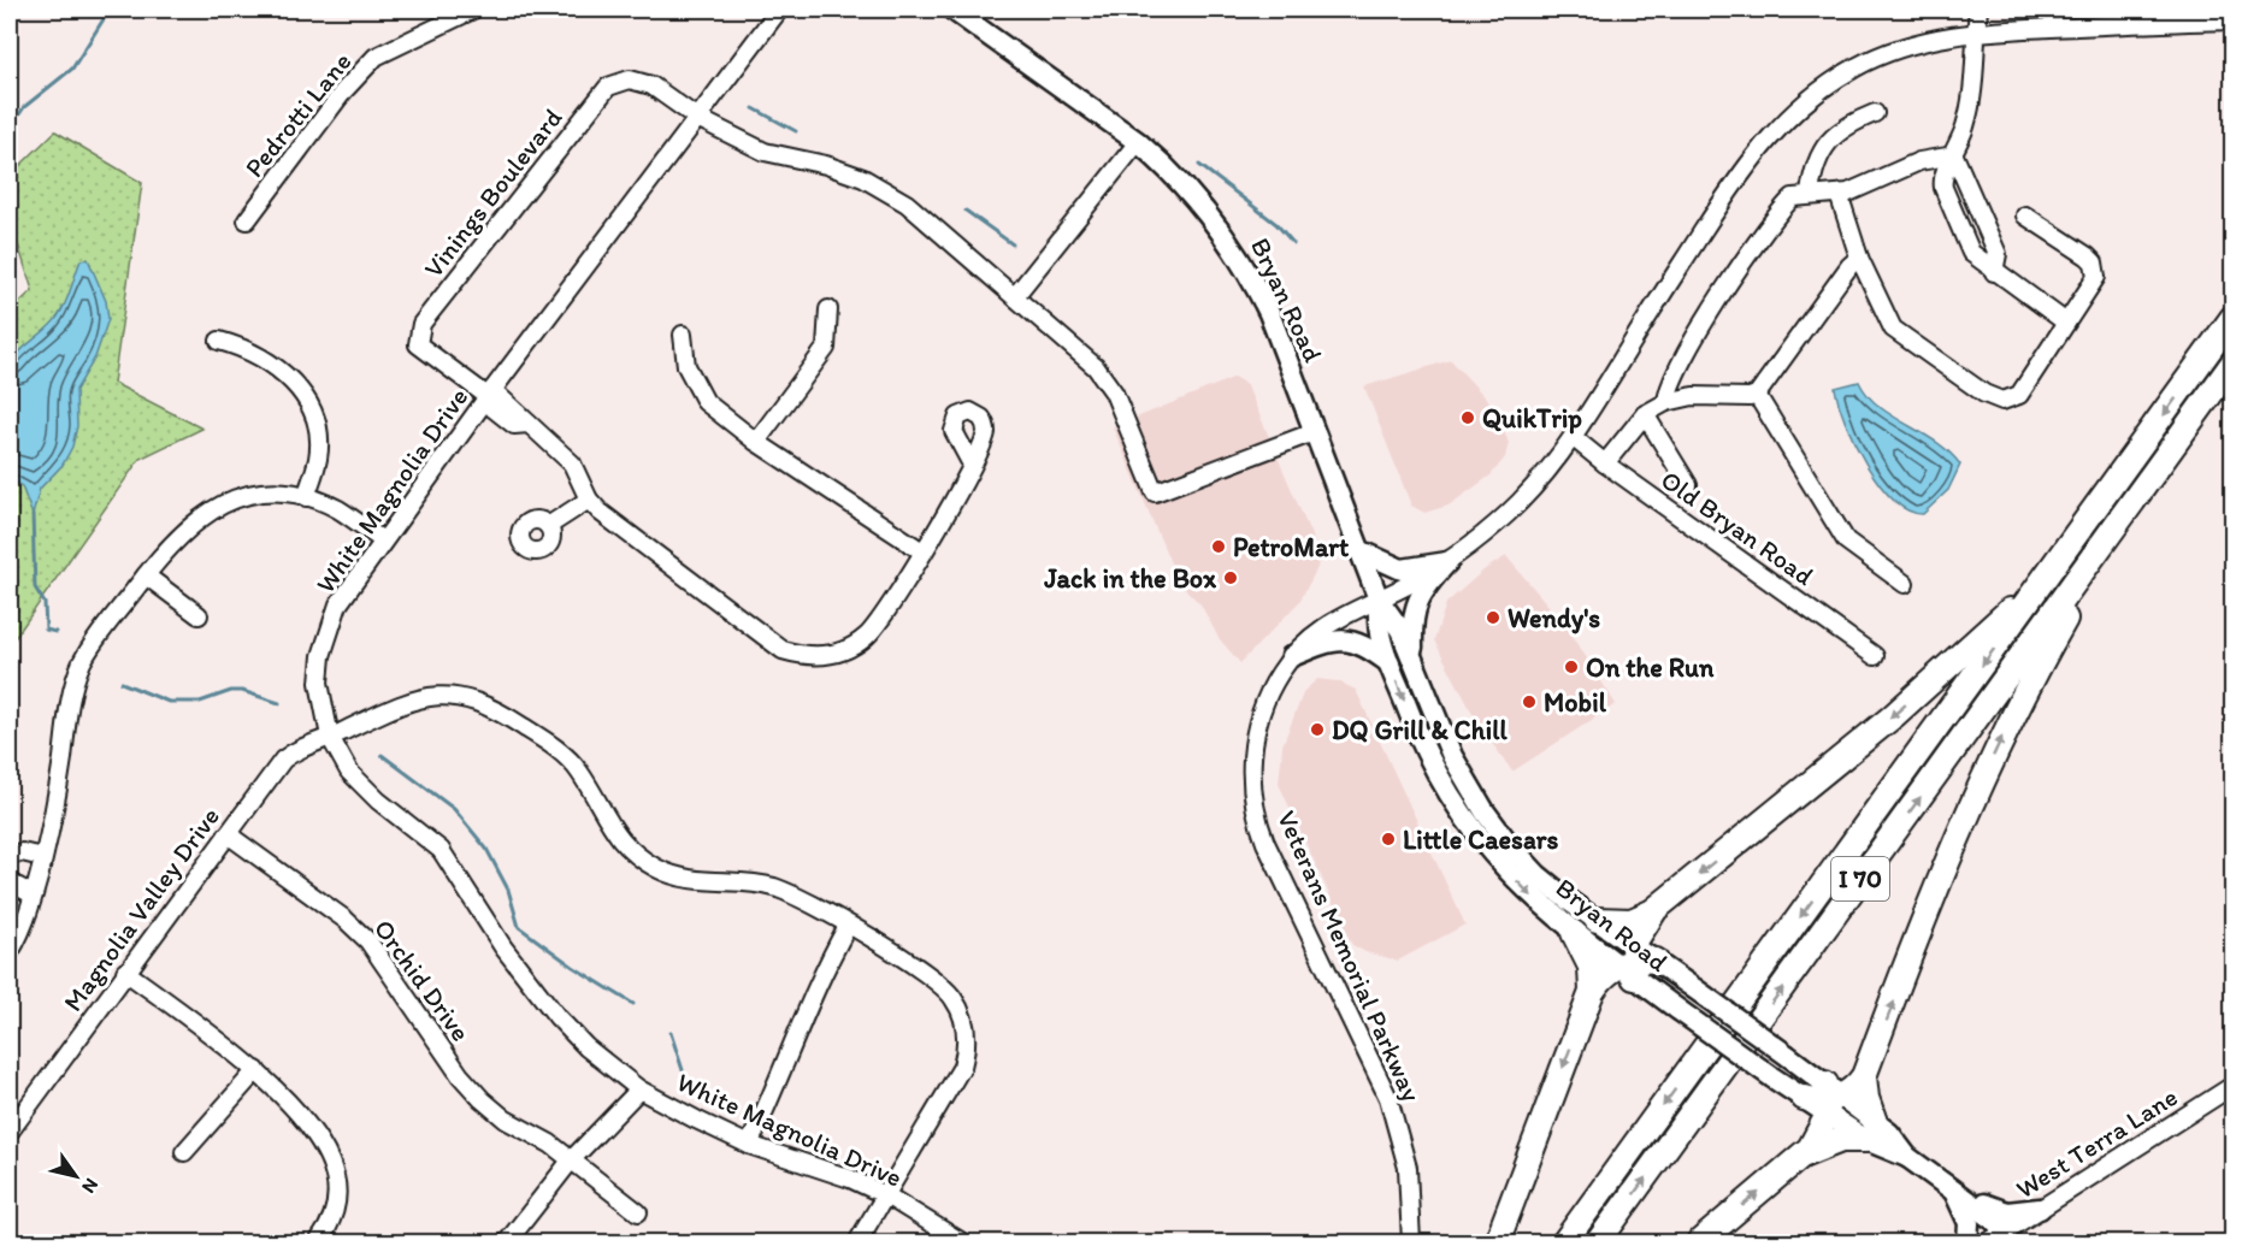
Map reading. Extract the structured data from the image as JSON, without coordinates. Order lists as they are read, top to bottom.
{
  "streets": {
    "highway": ["I 70"],
    "main road": ["Bryan Road"],
    "street": [
      "Pedrotti Lane",
      "Vinings Boulevard",
      "White Magnolia Drive",
      "Old Bryan Road",
      "Magnolia Valley Drive",
      "Veterans Memorial Parkway",
      "Orchid Drive",
      "West Terra Lane"
    ]
  },
  "crossings": [
    ["Vinings Boulevard", "White Magnolia Drive"],
    ["Bryan Road", "Veterans Memorial Parkway"],
    ["Bryan Road", "West Terra Lane"],
    ["White Magnolia Drive", "Magnolia Valley Drive"],
    ["Old Bryan Road", "Veterans Memorial Parkway"],
    ["Magnolia Valley Drive", "Orchid Drive"]
  ],
  "places": [
    "QuikTrip",
    "PetroMart",
    "Jack in the Box",
    "Wendy's",
    "On the Run",
    "Mobil",
    "DQ Grill & Chill",
    "Little Caesars"
  ],
  "north": "bottom right"
}
